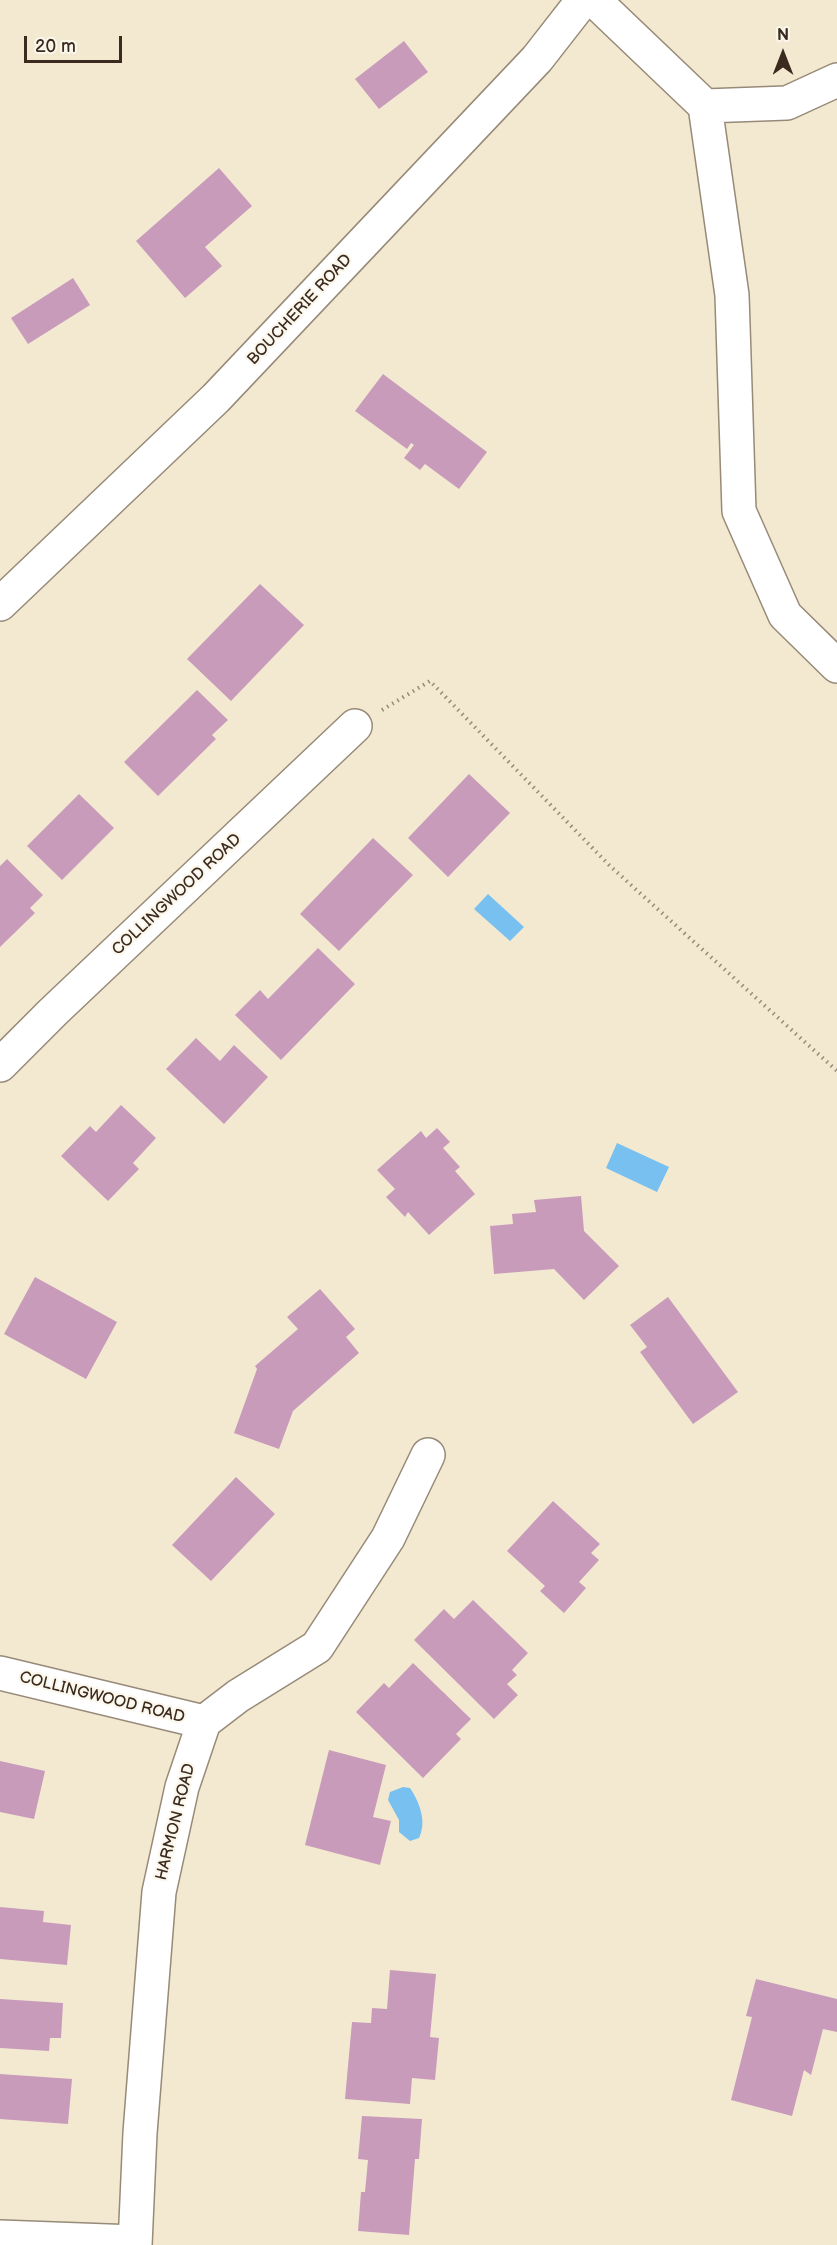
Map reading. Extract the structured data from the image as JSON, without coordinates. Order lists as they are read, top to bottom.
{
  "streets": {
    "street": ["BOUCHERIE ROAD", "COLLINGWOOD ROAD", "HARMON ROAD"]
  },
  "crossings": [
    ["COLLINGWOOD ROAD", "HARMON ROAD"]
  ],
  "scale_bar": "20 m",
  "north": "top"
}
